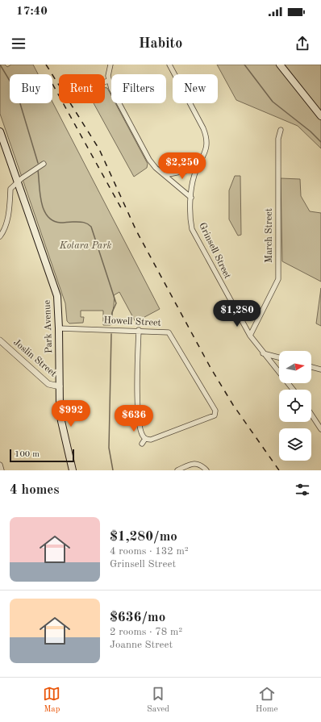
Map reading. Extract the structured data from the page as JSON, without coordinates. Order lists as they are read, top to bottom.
{
  "streets": {
    "main road": ["Park Avenue"],
    "street": [
      "March Street",
      "Grinsell Street",
      "Howell Street",
      "Joslin Street"
    ]
  },
  "crossings": [
    ["March Street", "Grinsell Street"],
    ["Howell Street", "Park Avenue"],
    ["Park Avenue", "Joslin Street"]
  ],
  "parks": ["Kotara Park"],
  "scale_bar": "100 m",
  "north": "right",
  "page": {
    "status": "17:40",
    "header": "Habito",
    "chip": [
      "Buy",
      "Rent",
      "Filters",
      "New"
    ],
    "price": [
      "$2,250",
      "$1,280",
      "$992",
      "$636"
    ],
    "scale": "100 m",
    "heading": "4 homes",
    "list": [
      {
        "name": "$1,280/mo",
        "note": "4 rooms · 132 m² · Grinsell Street"
      },
      {
        "name": "$636/mo",
        "note": "2 rooms · 78 m² · Joanne Street"
      }
    ],
    "tabs": ["Map", "Saved", "Home"]
  }
}
